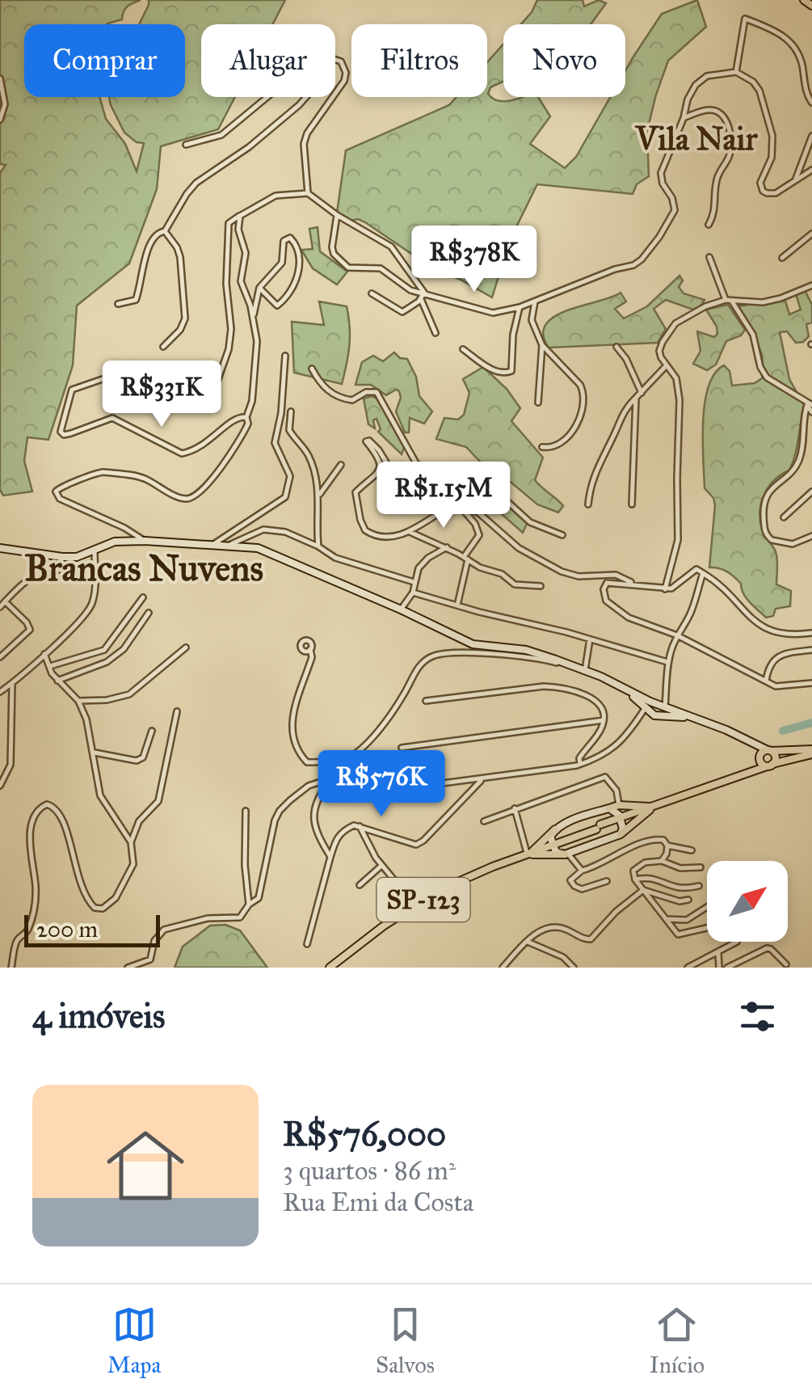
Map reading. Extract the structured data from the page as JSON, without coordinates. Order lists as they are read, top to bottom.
{
  "streets": {
    "main road": ["SP-123"]
  },
  "districts": ["Vila Nair", "Brancas Nuvens"],
  "scale_bar": "200 m",
  "north": "top right",
  "page": {
    "chip": [
      "Comprar",
      "Alugar",
      "Filtros",
      "Novo"
    ],
    "price": [
      "R$378K",
      "R$331K",
      "R$1.15M",
      "R$576K"
    ],
    "scale": "200 m",
    "heading": "4 imóveis",
    "list": [
      {
        "name": "R$576,000",
        "note": "3 quartos · 86 m² · Rua Emi da Costa"
      }
    ],
    "tabs": ["Mapa", "Salvos", "Início"]
  }
}
